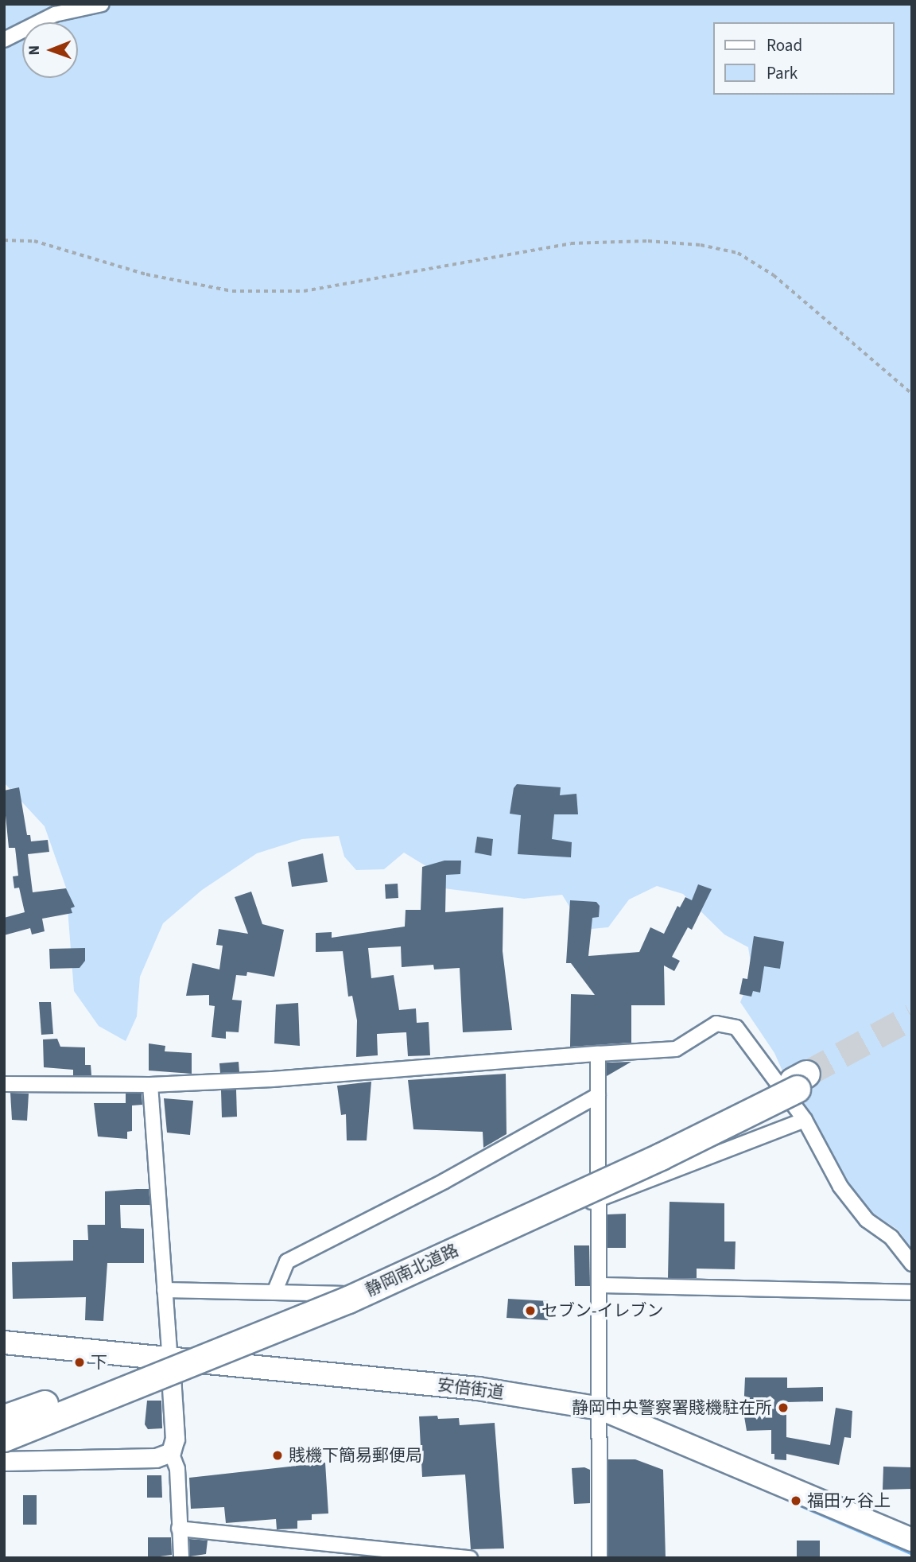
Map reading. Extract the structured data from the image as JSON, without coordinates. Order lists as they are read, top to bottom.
{
  "streets": {
    "highway": ["静岡南北道路"],
    "main road": ["安倍街道"]
  },
  "places": [
    "セブン-イレブン",
    "下",
    "静岡中央警察署賤機駐在所",
    "賎機下簡易郵便局",
    "福田ヶ谷上"
  ],
  "legend": ["Road", "Park"],
  "north": "left"
}
